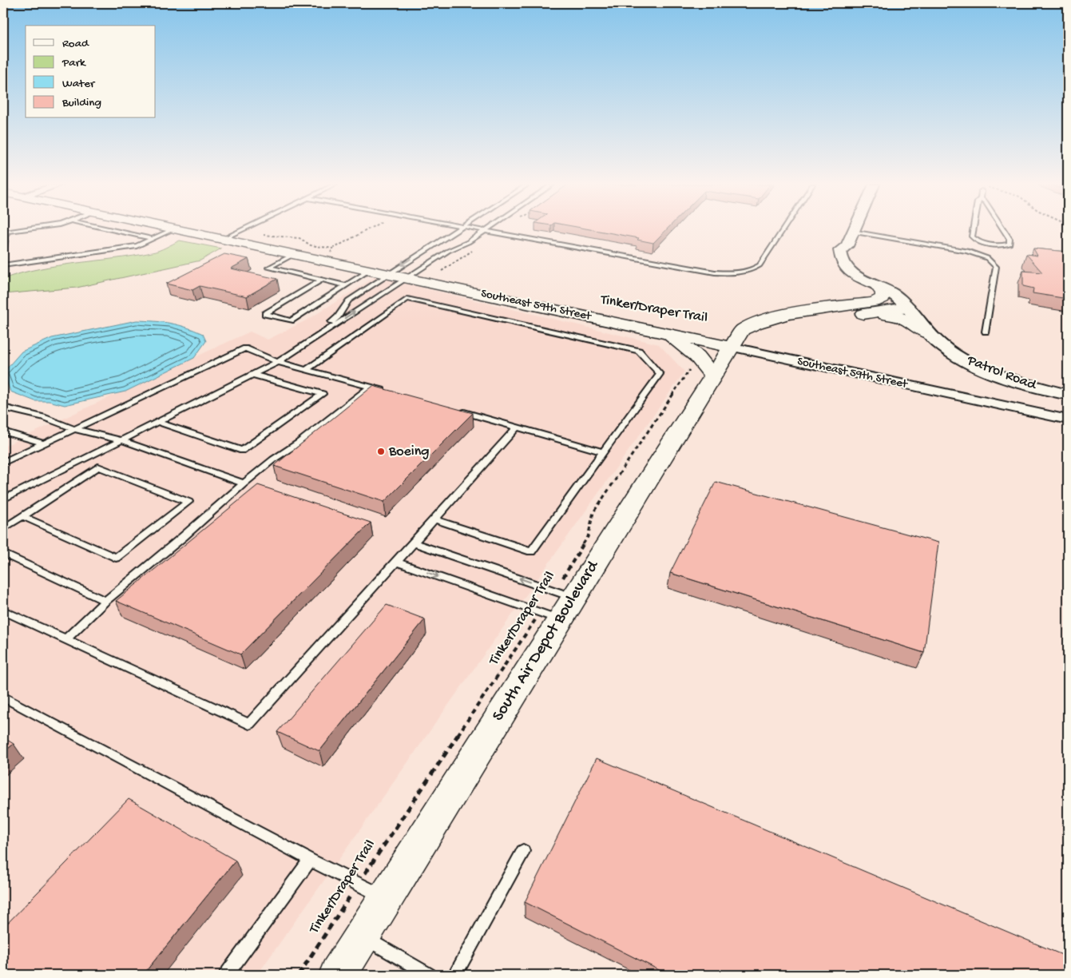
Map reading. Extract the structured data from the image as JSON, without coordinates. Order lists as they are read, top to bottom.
{
  "streets": {
    "main road": ["Southeast 59th Street", "South Air Depot Boulevard"],
    "street": ["Patrol Road"],
    "path": ["Tinker/Draper Trail"]
  },
  "crossings": [
    ["Southeast 59th Street", "South Air Depot Boulevard"],
    ["Tinker/Draper Trail", "South Air Depot Boulevard"],
    ["Patrol Road", "South Air Depot Boulevard"]
  ],
  "places": ["Boeing"],
  "legend": [
    "Road",
    "Park",
    "Water",
    "Building"
  ]
}
